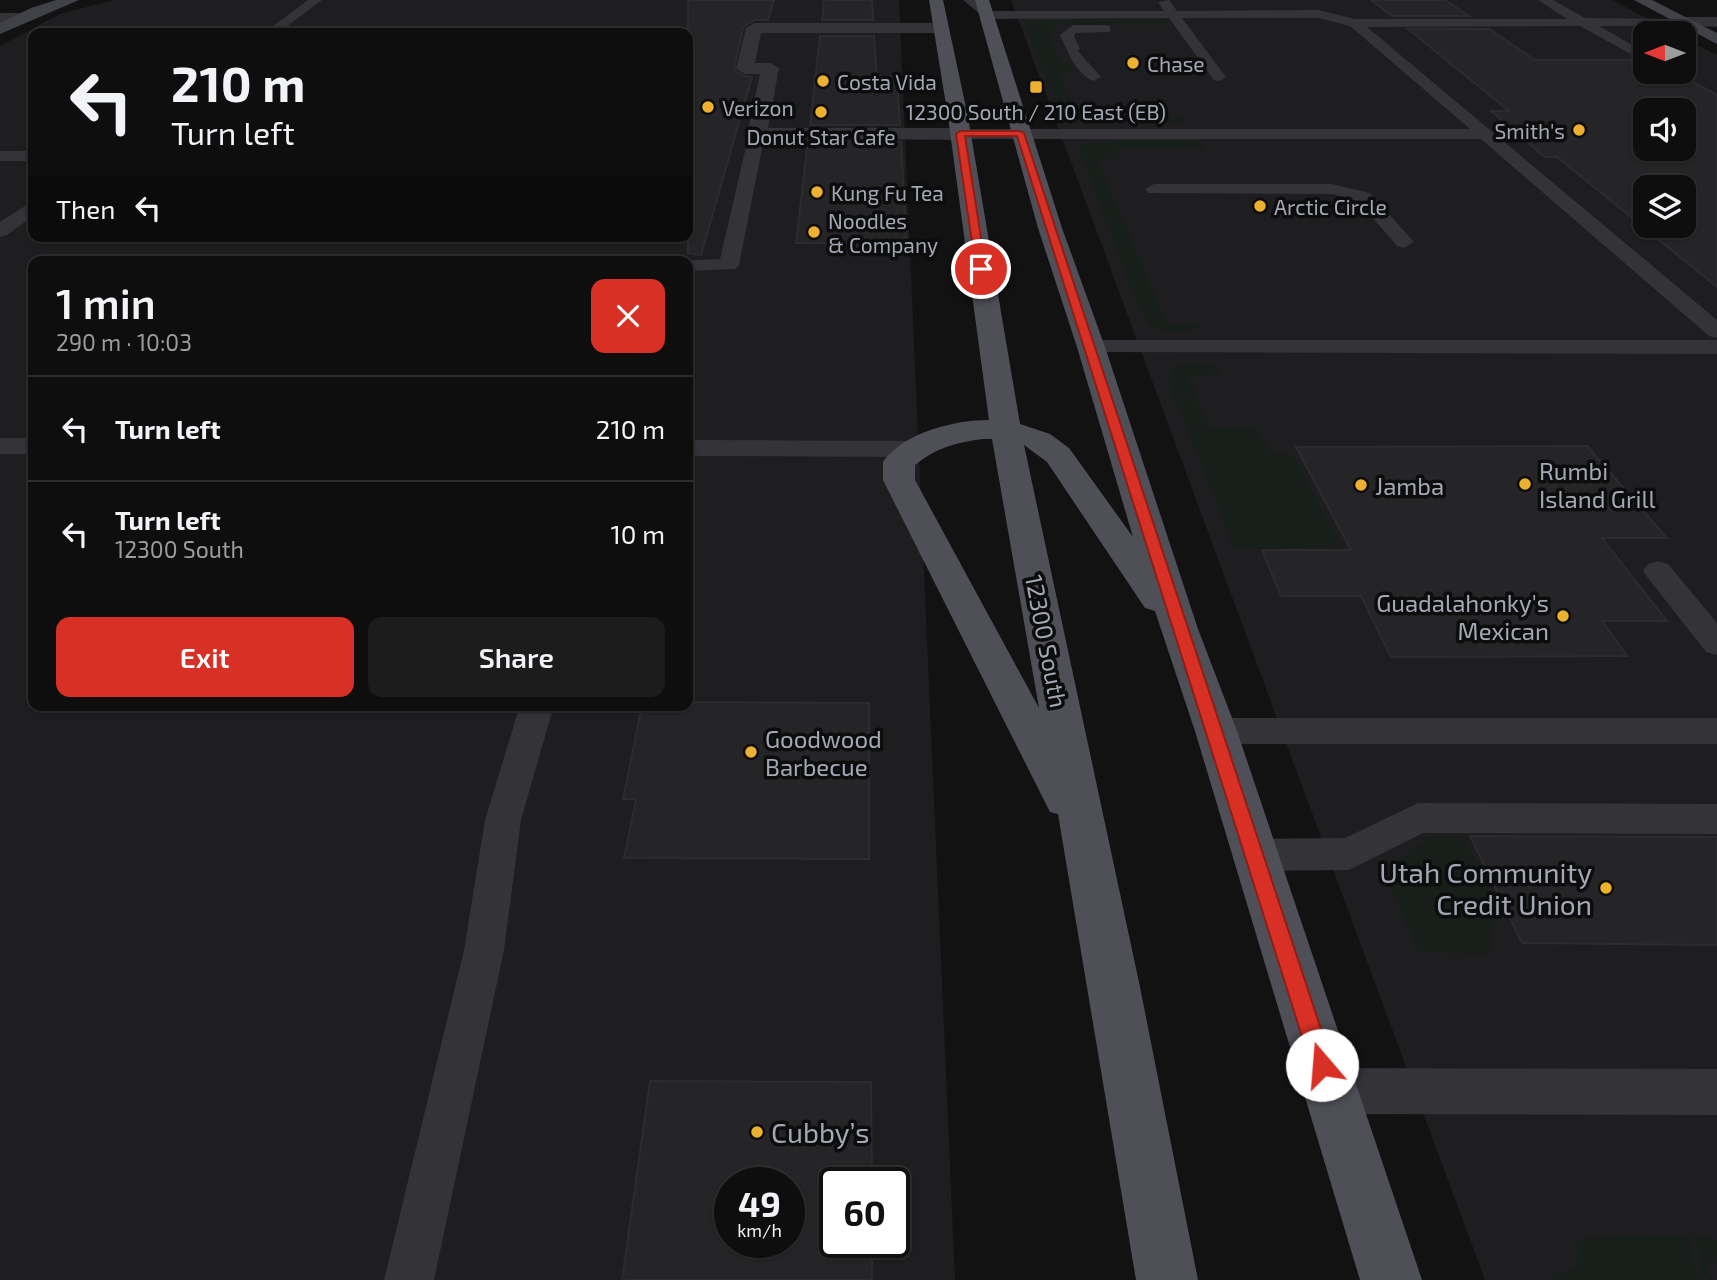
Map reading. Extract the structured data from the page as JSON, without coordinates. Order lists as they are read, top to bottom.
{
  "streets": {
    "main road": ["12300 South"]
  },
  "places": {
    "other": [
      "Chase",
      "Costa Vida",
      "Verizon",
      "Donut Star Cafe",
      "Smith's",
      "Kung Fu Tea",
      "Arctic Circle",
      "Noodles & Company",
      "Rumbi Island Grill",
      "Jamba",
      "Guadalahonky's Mexican",
      "Goodwood Barbecue",
      "Utah Community Credit Union",
      "Cubby’s"
    ],
    "transit": ["12300 South / 210 East (EB)"]
  },
  "north": "left",
  "page": {
    "turn": ["210 m", "Turn left"],
    "then": "Then",
    "heading": ["1 min", "290 m · 10:03"],
    "list": [
      {
        "name": "Turn left",
        "value": "210 m"
      },
      {
        "name": "Turn left",
        "note": "12300 South",
        "value": "10 m"
      }
    ],
    "buttons": ["Exit", "Share"],
    "speed": "49 km/h",
    "limit": "60"
  }
}
